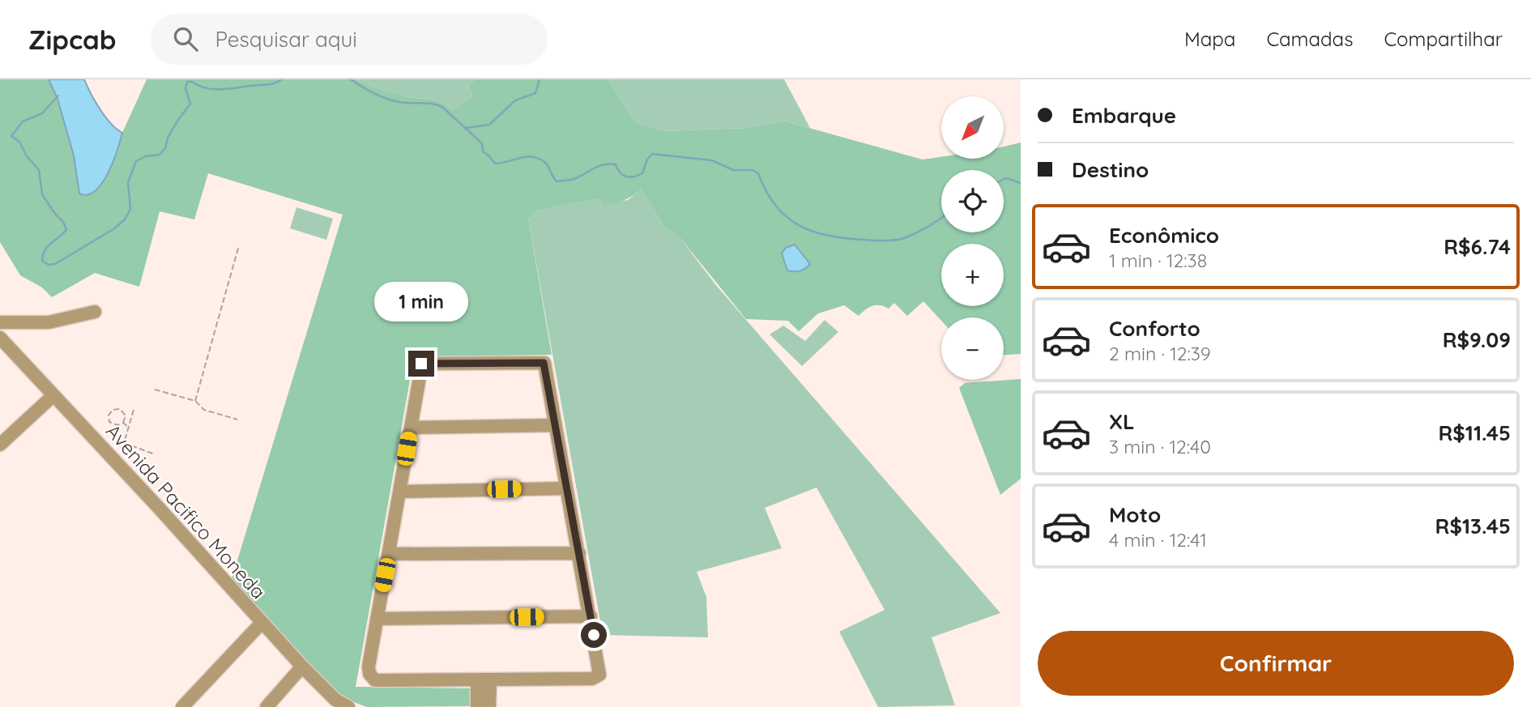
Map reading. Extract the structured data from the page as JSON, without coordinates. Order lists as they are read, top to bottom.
{
  "streets": {
    "street": ["Avenida Pacifico Moneda"]
  },
  "north": "bottom left",
  "page": {
    "header": "Zipcab",
    "search": "Pesquisar aqui",
    "nav": ["Mapa", "Camadas", "Compartilhar"],
    "banner": ["Embarque", "Destino"],
    "map_buttons": ["+", "−"],
    "list": [
      {
        "name": "Econômico",
        "note": "1 min · 12:38",
        "value": "R$6.74"
      },
      {
        "name": "Conforto",
        "note": "2 min · 12:39",
        "value": "R$9.09"
      },
      {
        "name": "XL",
        "note": "3 min · 12:40",
        "value": "R$11.45"
      },
      {
        "name": "Moto",
        "note": "4 min · 12:41",
        "value": "R$13.45"
      }
    ],
    "bubble": "1 min",
    "buttons": "Confirmar"
  }
}
